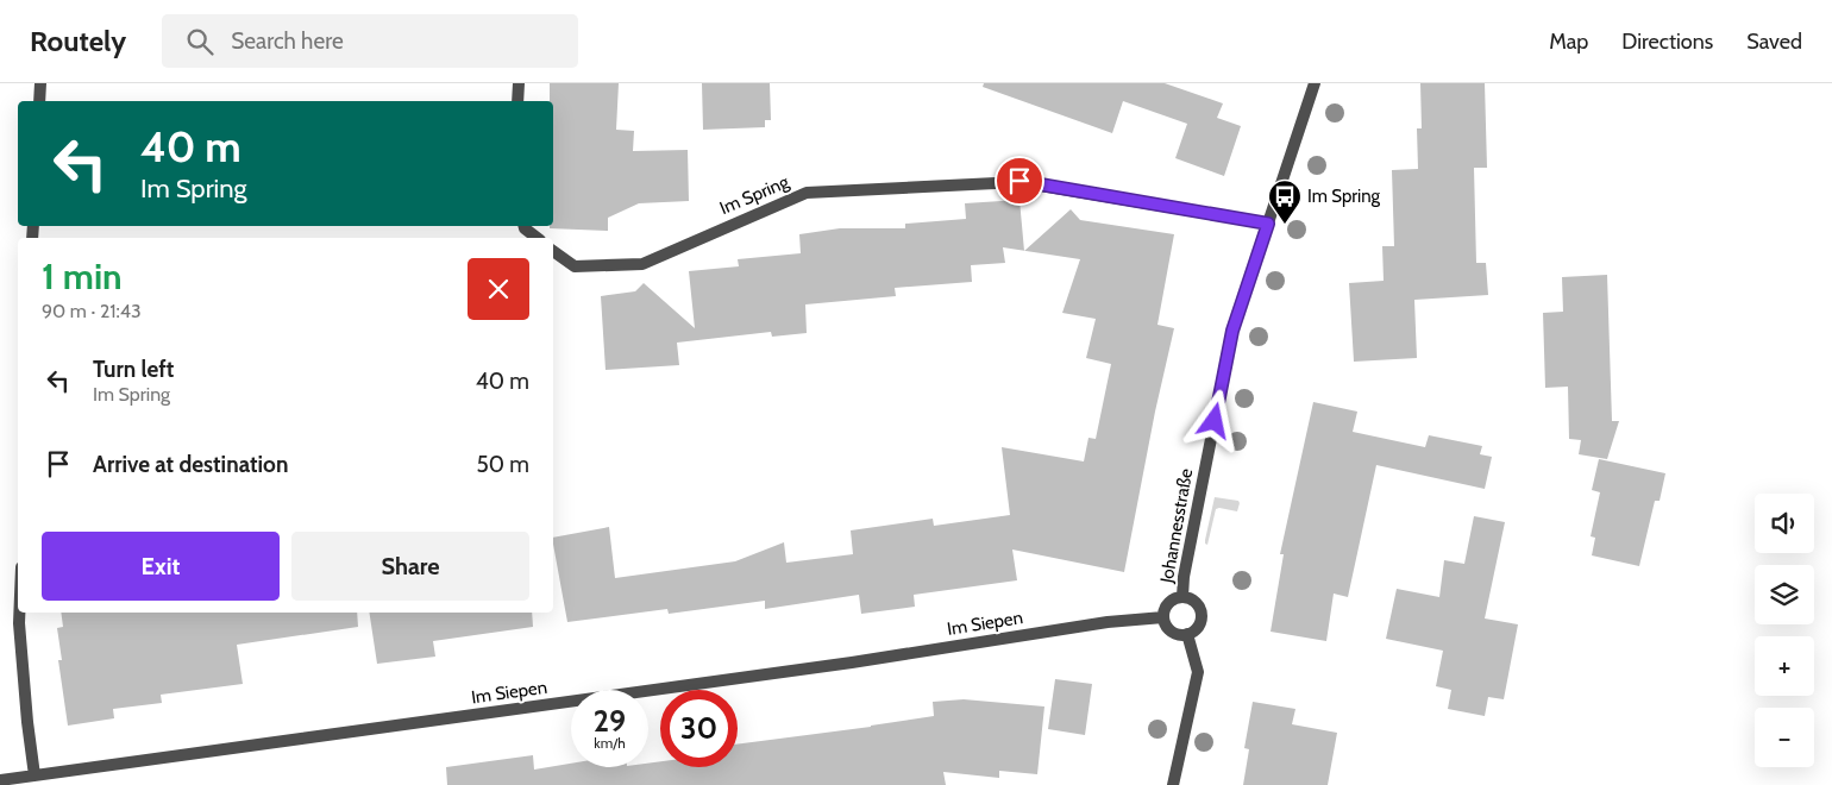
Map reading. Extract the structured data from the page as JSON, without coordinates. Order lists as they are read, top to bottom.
{
  "streets": {
    "street": ["Im Spring", "Johannesstraße", "Im Siepen"]
  },
  "crossings": [
    ["Im Spring", "Johannesstraße"],
    ["Johannesstraße", "Im Siepen"]
  ],
  "places": {
    "bus stop": ["Im Spring"]
  },
  "page": {
    "header": "Routely",
    "search": "Search here",
    "nav": ["Map", "Directions", "Saved"],
    "turn": ["40 m", "Im Spring"],
    "heading": ["1 min", "90 m · 21:43"],
    "list": [
      {
        "name": "Turn left",
        "note": "Im Spring",
        "value": "40 m"
      },
      {
        "name": "Arrive at destination",
        "value": "50 m"
      }
    ],
    "map_buttons": ["+", "−"],
    "buttons": ["Exit", "Share"],
    "speed": "29 km/h",
    "limit": "30"
  }
}
